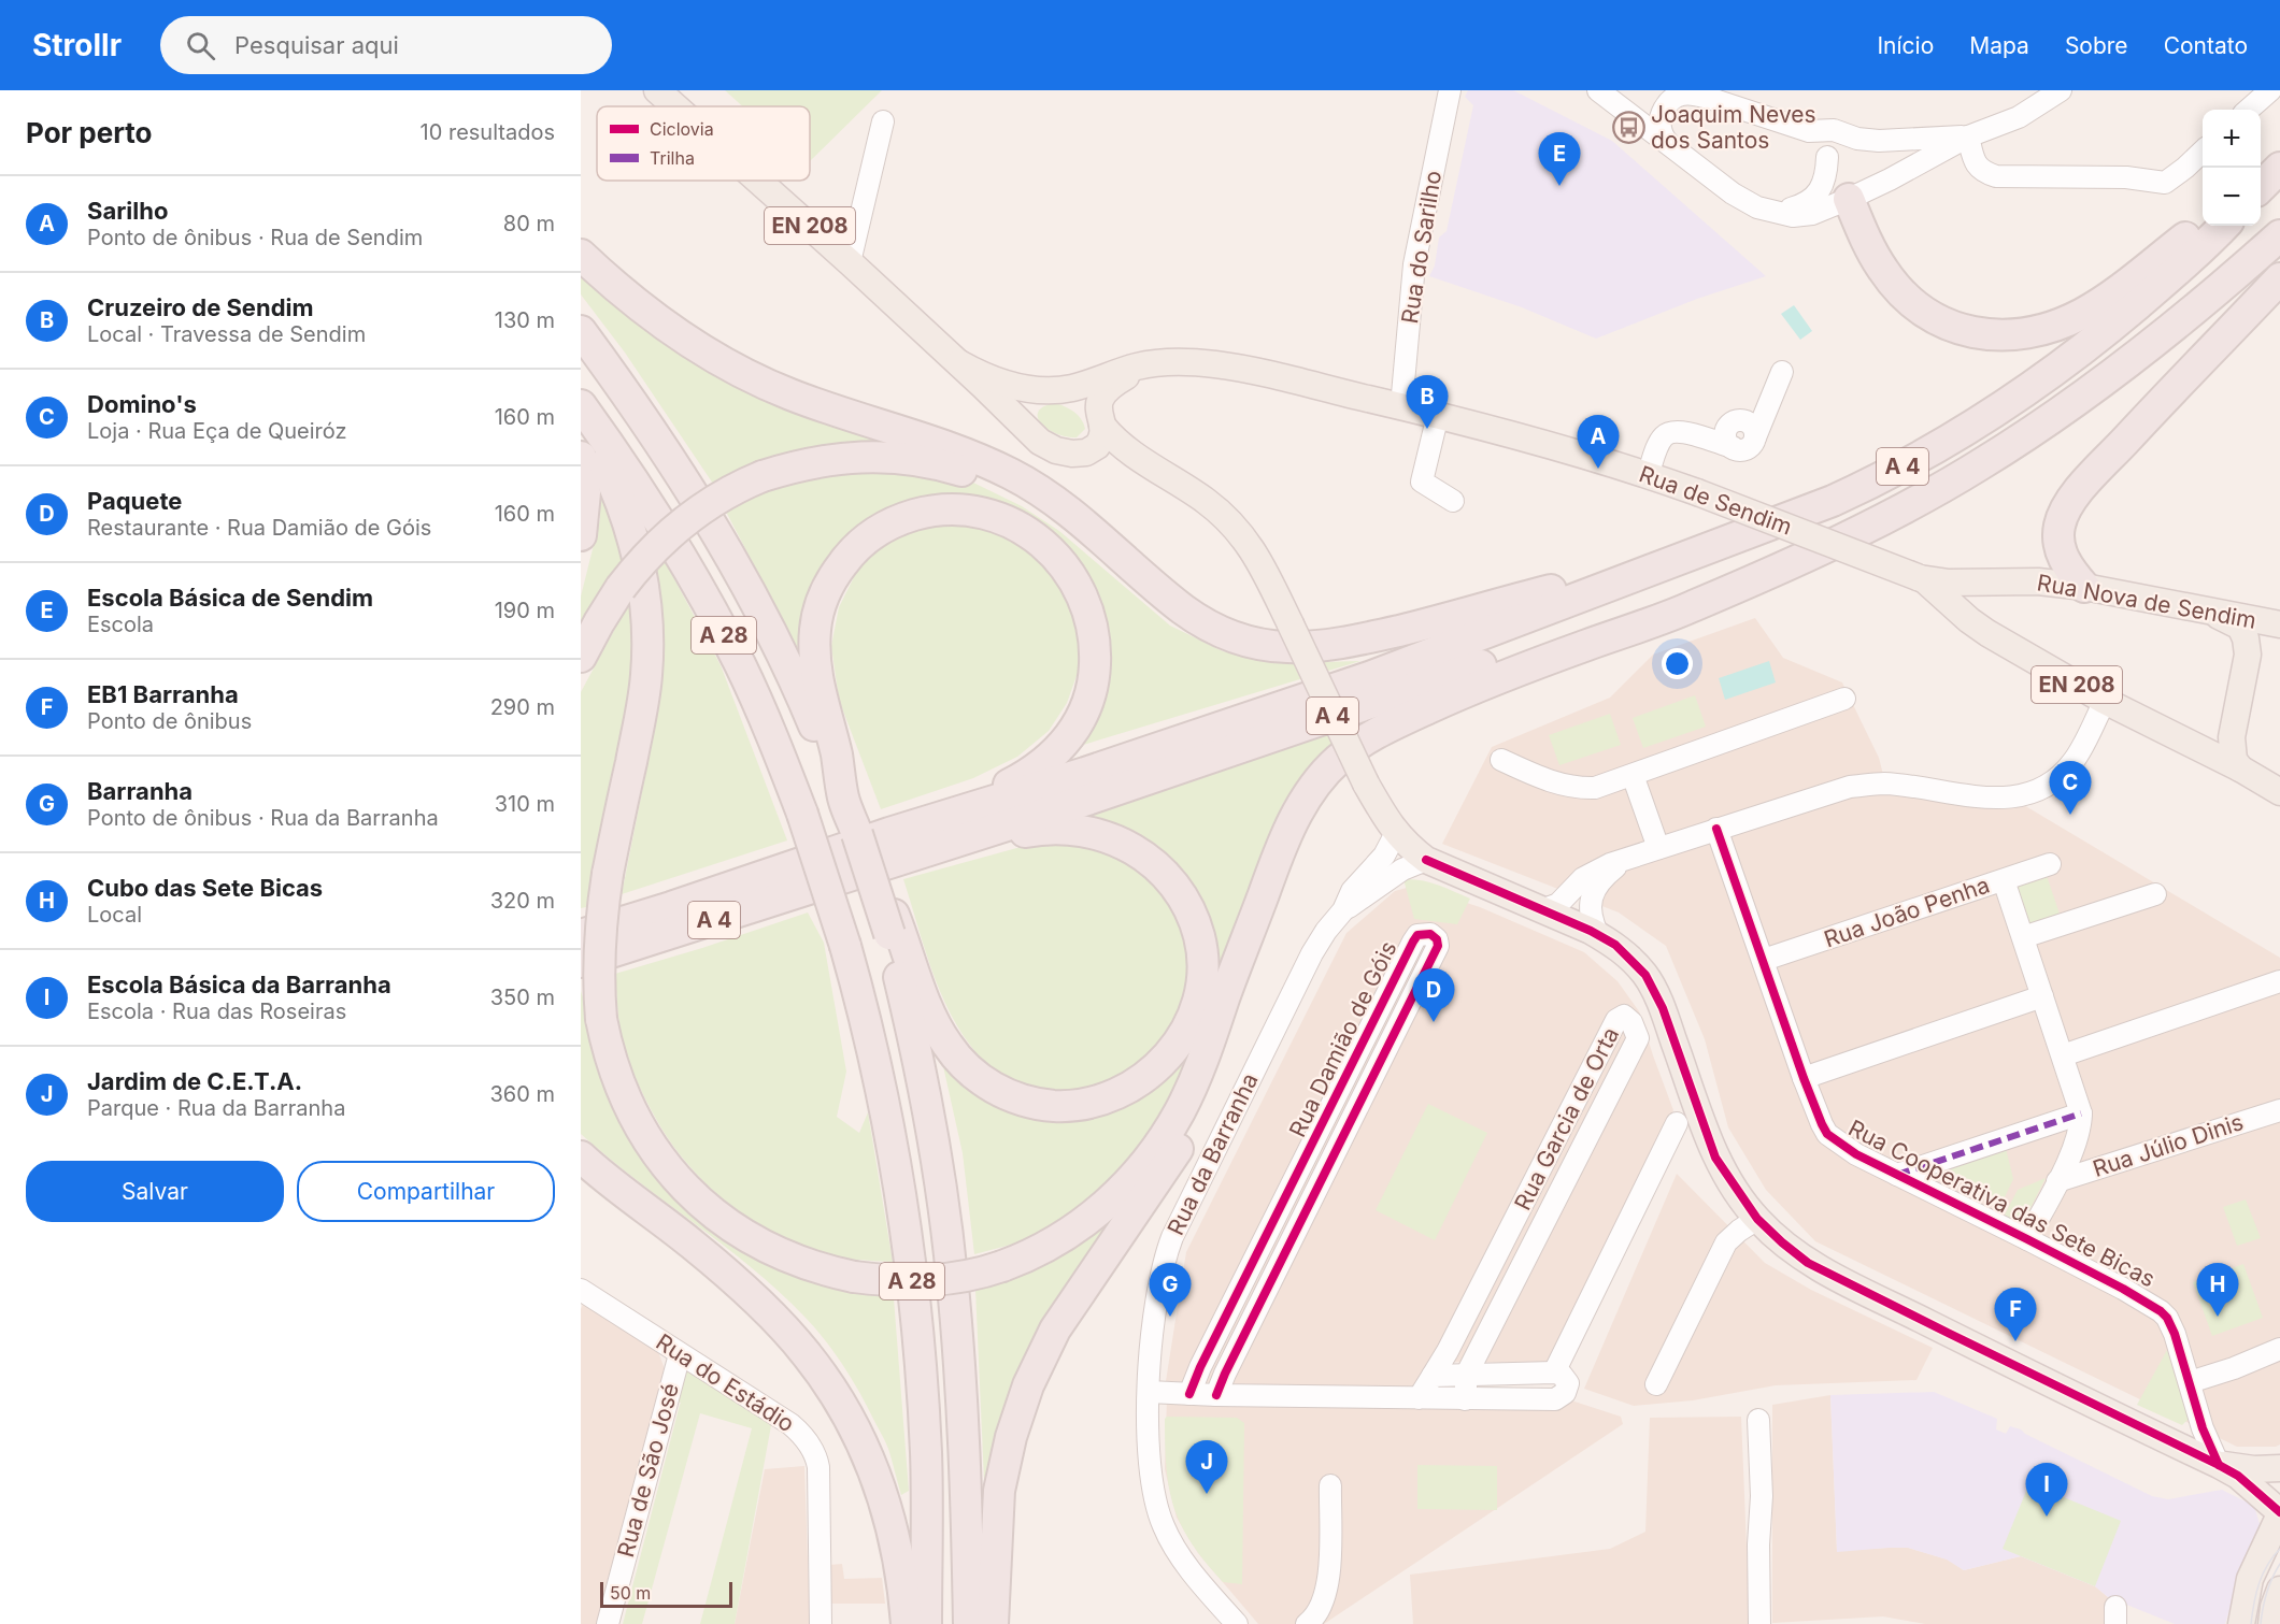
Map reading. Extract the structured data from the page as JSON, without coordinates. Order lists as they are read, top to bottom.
{
  "streets": {
    "highway": ["A 4", "A 28"],
    "main road": ["EN 208", "Rua de Sendim", "Rua Nova de Sendim"],
    "street": [
      "Rua do Sarilho",
      "Rua João Penha",
      "Rua Damião de Góis",
      "Rua Garcia de Orta",
      "Rua Júlio Dinis",
      "Rua da Barranha",
      "Rua Cooperativa das Sete Bicas",
      "Rua do Estádio",
      "Rua de São José"
    ]
  },
  "crossings": [
    ["EN 208", "Rua de Sendim"],
    ["EN 208", "Rua Nova de Sendim"],
    ["Rua do Sarilho", "Rua de Sendim"],
    ["Rua de Sendim", "Rua Nova de Sendim"],
    ["Rua João Penha", "Rua Cooperativa das Sete Bicas"],
    ["Rua do Estádio", "Rua de São José"]
  ],
  "places": {
    "bus stop": ["Joaquim Neves dos Santos"]
  },
  "legend": ["Ciclovia", "Trilha"],
  "scale_bar": "50 m",
  "page": {
    "header": "Strollr",
    "search": "Pesquisar aqui",
    "nav": [
      "Início",
      "Mapa",
      "Sobre",
      "Contato"
    ],
    "heading": ["Por perto", "10 resultados"],
    "map_buttons": ["+", "−"],
    "pins": [
      "E",
      "B",
      "A",
      "C",
      "D",
      "G",
      "H",
      "F",
      "J",
      "I"
    ],
    "list": [
      {
        "mark": "A",
        "name": "Sarilho",
        "note": "Ponto de ônibus · Rua de Sendim",
        "value": "80 m"
      },
      {
        "mark": "B",
        "name": "Cruzeiro de Sendim",
        "note": "Local · Travessa de Sendim",
        "value": "130 m"
      },
      {
        "mark": "C",
        "name": "Domino's",
        "note": "Loja · Rua Eça de Queiróz",
        "value": "160 m"
      },
      {
        "mark": "D",
        "name": "Paquete",
        "note": "Restaurante · Rua Damião de Góis",
        "value": "160 m"
      },
      {
        "mark": "E",
        "name": "Escola Básica de Sendim",
        "note": "Escola",
        "value": "190 m"
      },
      {
        "mark": "F",
        "name": "EB1 Barranha",
        "note": "Ponto de ônibus",
        "value": "290 m"
      },
      {
        "mark": "G",
        "name": "Barranha",
        "note": "Ponto de ônibus · Rua da Barranha",
        "value": "310 m"
      },
      {
        "mark": "H",
        "name": "Cubo das Sete Bicas",
        "note": "Local",
        "value": "320 m"
      },
      {
        "mark": "I",
        "name": "Escola Básica da Barranha",
        "note": "Escola · Rua das Roseiras",
        "value": "350 m"
      },
      {
        "mark": "J",
        "name": "Jardim de C.E.T.A.",
        "note": "Parque · Rua da Barranha",
        "value": "360 m"
      }
    ],
    "buttons": ["Salvar", "Compartilhar"],
    "scale": "50 m"
  }
}
